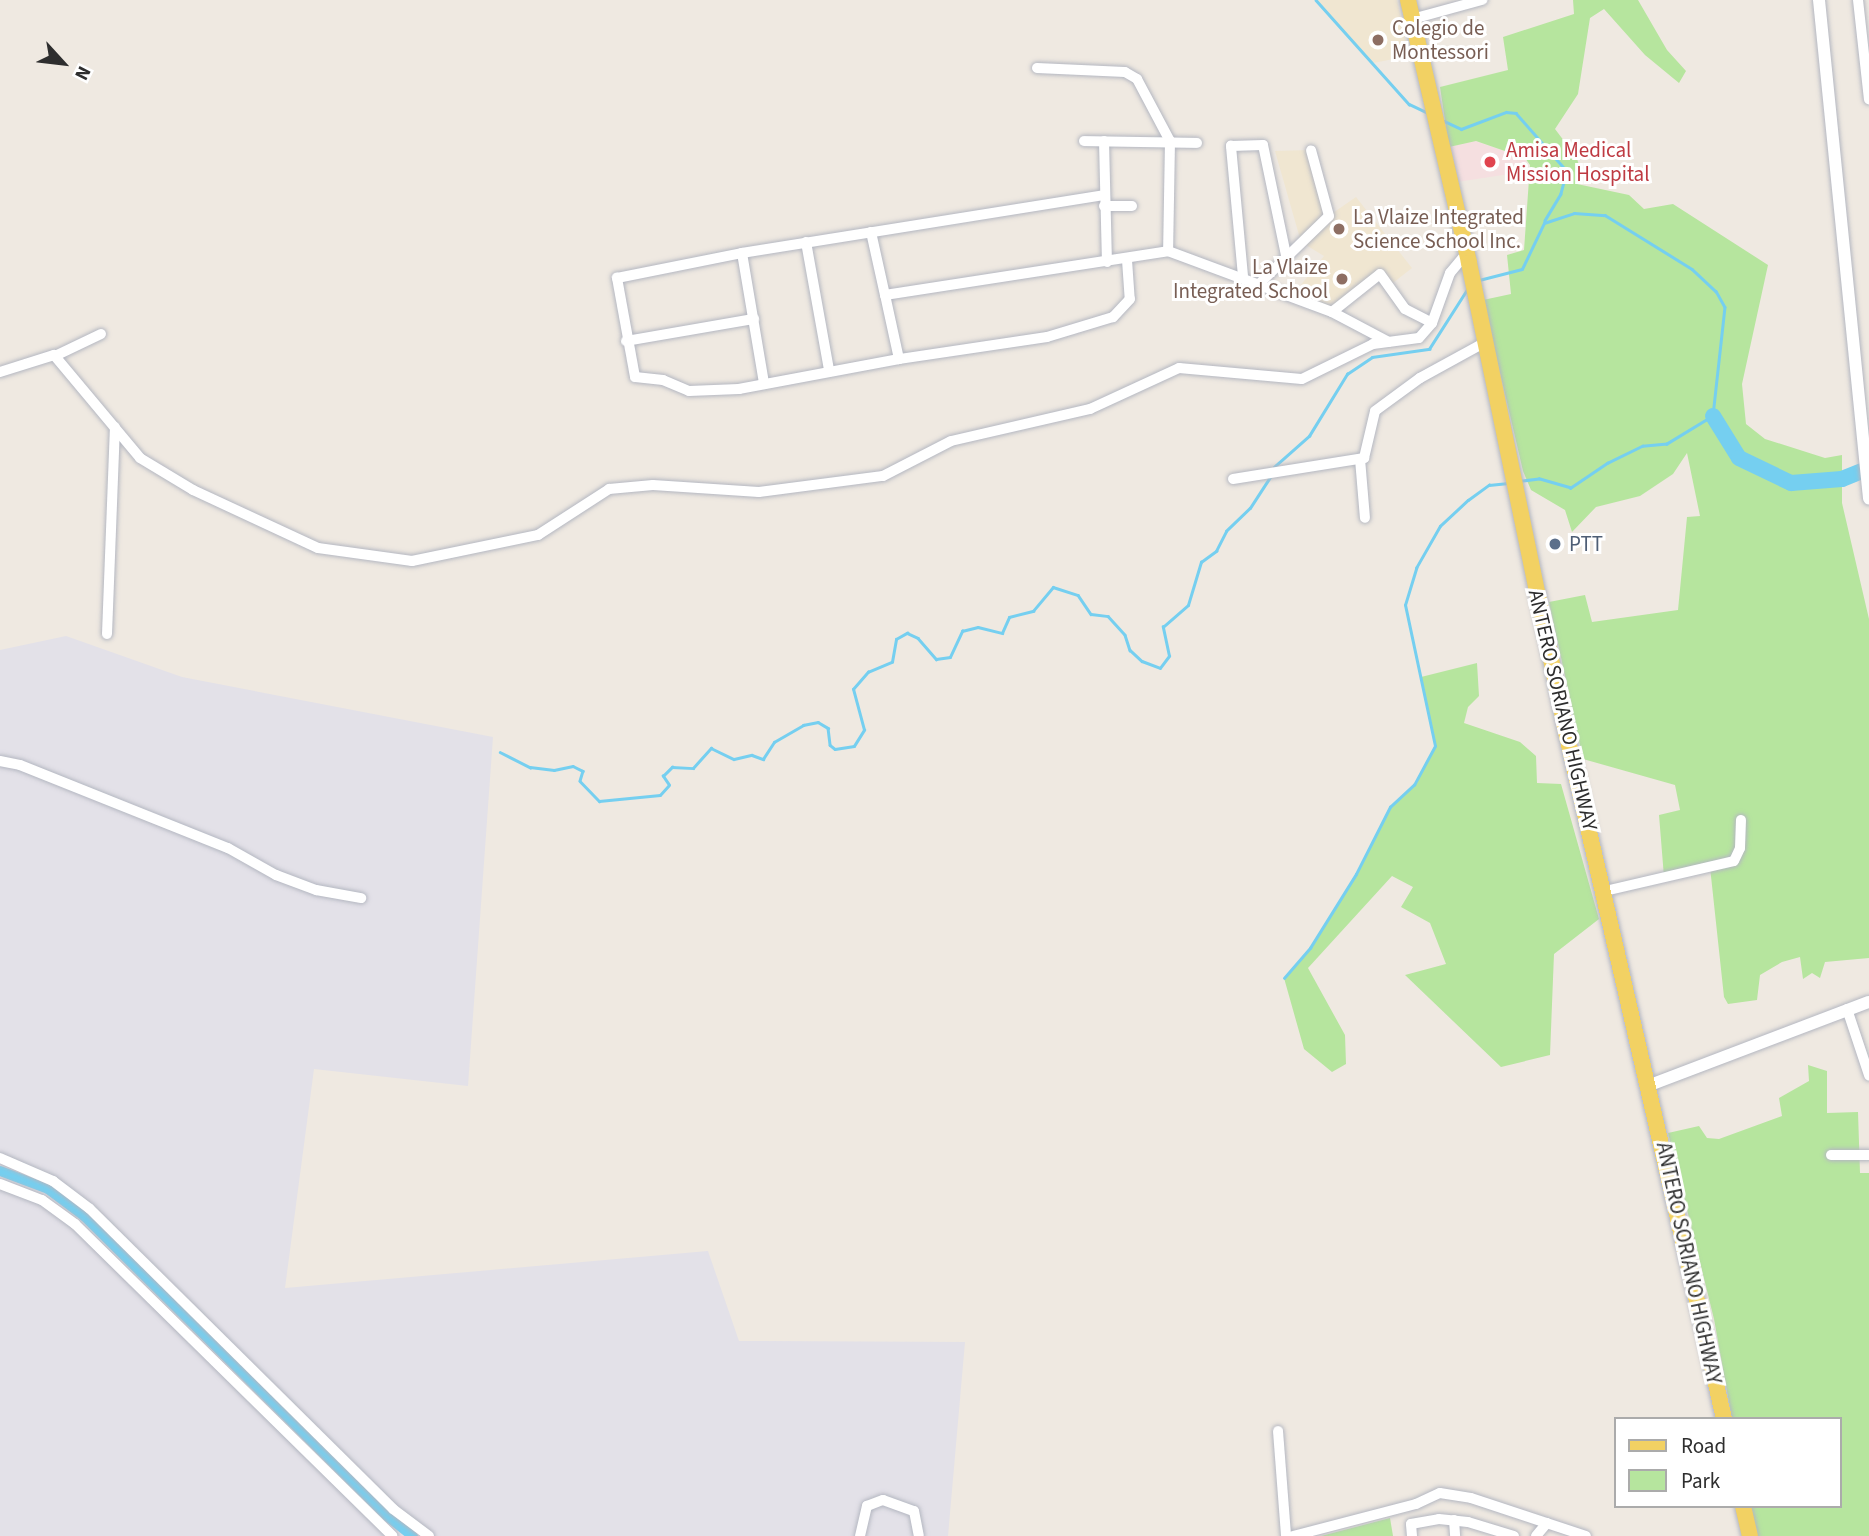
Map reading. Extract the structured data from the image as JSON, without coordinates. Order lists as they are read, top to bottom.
{
  "streets": {
    "main road": ["ANTERO SORIANO HIGHWAY"]
  },
  "places": [
    "Colegio de Montessori",
    "Amisa Medical Mission Hospital",
    "La Vlaize Integrated Science School Inc.",
    "La Vlaize Integrated School",
    "PTT"
  ],
  "legend": ["Road", "Park"],
  "north": "bottom right"
}
